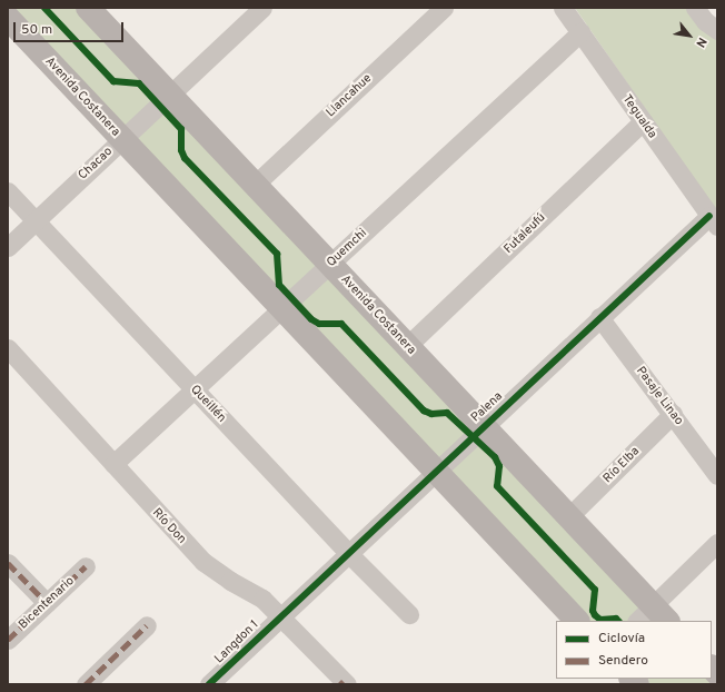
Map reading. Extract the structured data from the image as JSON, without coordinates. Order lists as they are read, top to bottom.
{
  "streets": {
    "main road": ["Avenida Costanera"],
    "street": [
      "Llancahue",
      "Tegualda",
      "Chacao",
      "Futaleufú",
      "Quemchi",
      "Pasaje Linao",
      "Queillén",
      "Palena",
      "Río Elba",
      "Río Don",
      "Bicentenario",
      "Langdon 1"
    ]
  },
  "crossings": [
    ["Llancahue", "Avenida Costanera"],
    ["Avenida Costanera", "Chacao"],
    ["Avenida Costanera", "Futaleufú"],
    ["Avenida Costanera", "Quemchi"],
    ["Avenida Costanera", "Palena"],
    ["Avenida Costanera", "Río Elba"],
    ["Tegualda", "Futaleufú"],
    ["Tegualda", "Quemchi"],
    ["Tegualda", "Palena"],
    ["Chacao", "Queillén"],
    ["Quemchi", "Queillén"],
    ["Quemchi", "Río Don"],
    ["Pasaje Linao", "Palena"],
    ["Pasaje Linao", "Río Elba"],
    ["Queillén", "Palena"],
    ["Palena", "Río Don"],
    ["Palena", "Langdon 1"],
    ["Río Don", "Langdon 1"]
  ],
  "legend": ["Ciclovía", "Sendero"],
  "scale_bar": "50 m",
  "north": "bottom right"
}
